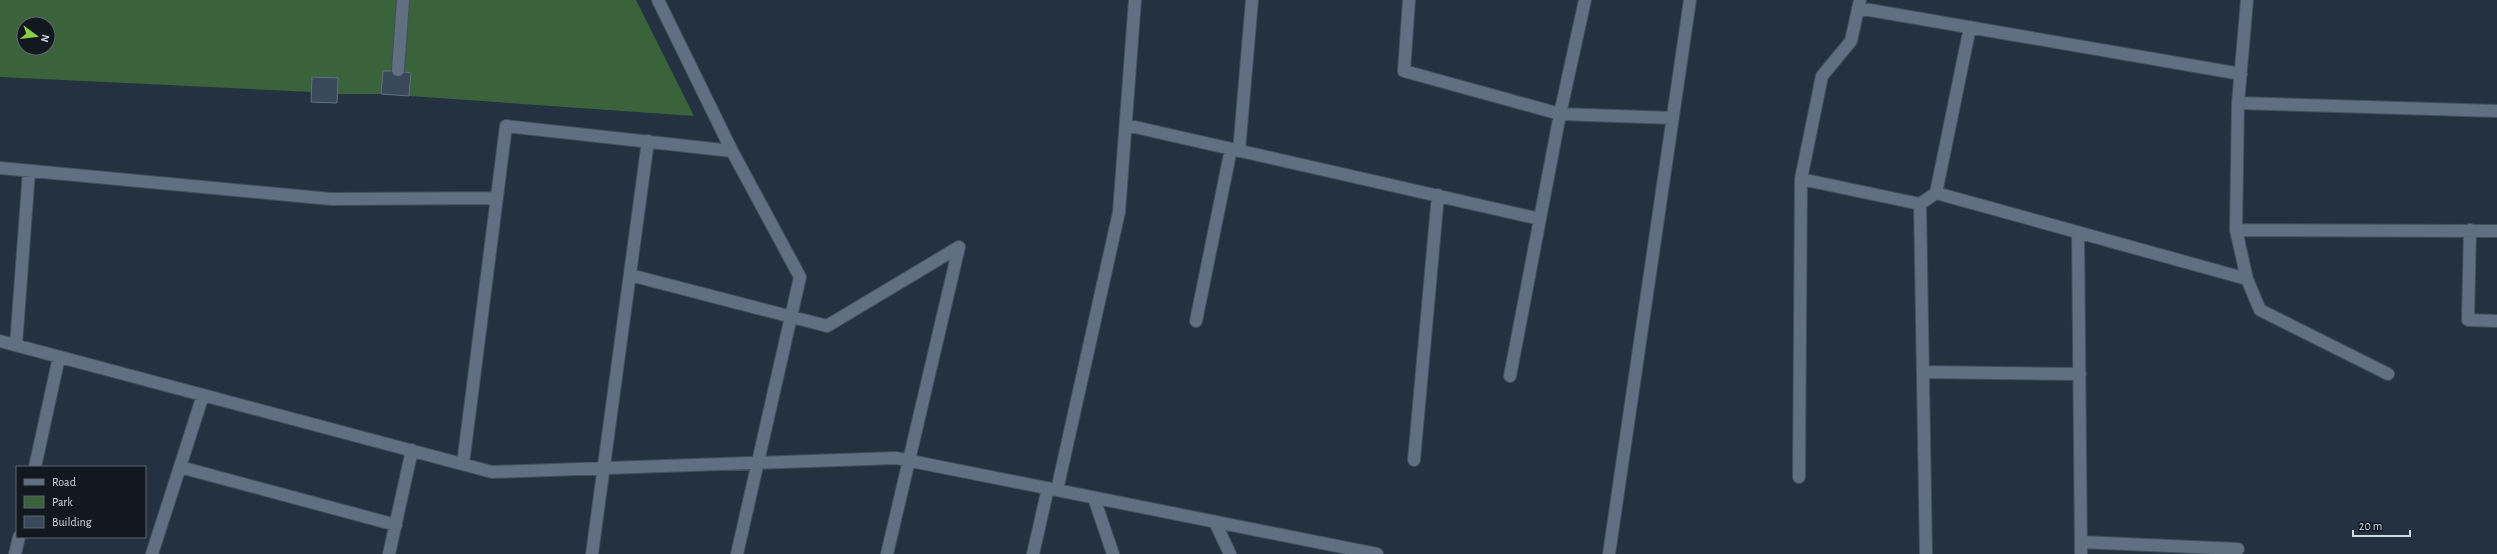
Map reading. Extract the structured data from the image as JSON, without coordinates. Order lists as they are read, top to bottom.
{
  "legend": ["Road", "Park", "Building"],
  "scale_bar": "20 m",
  "north": "right"
}
